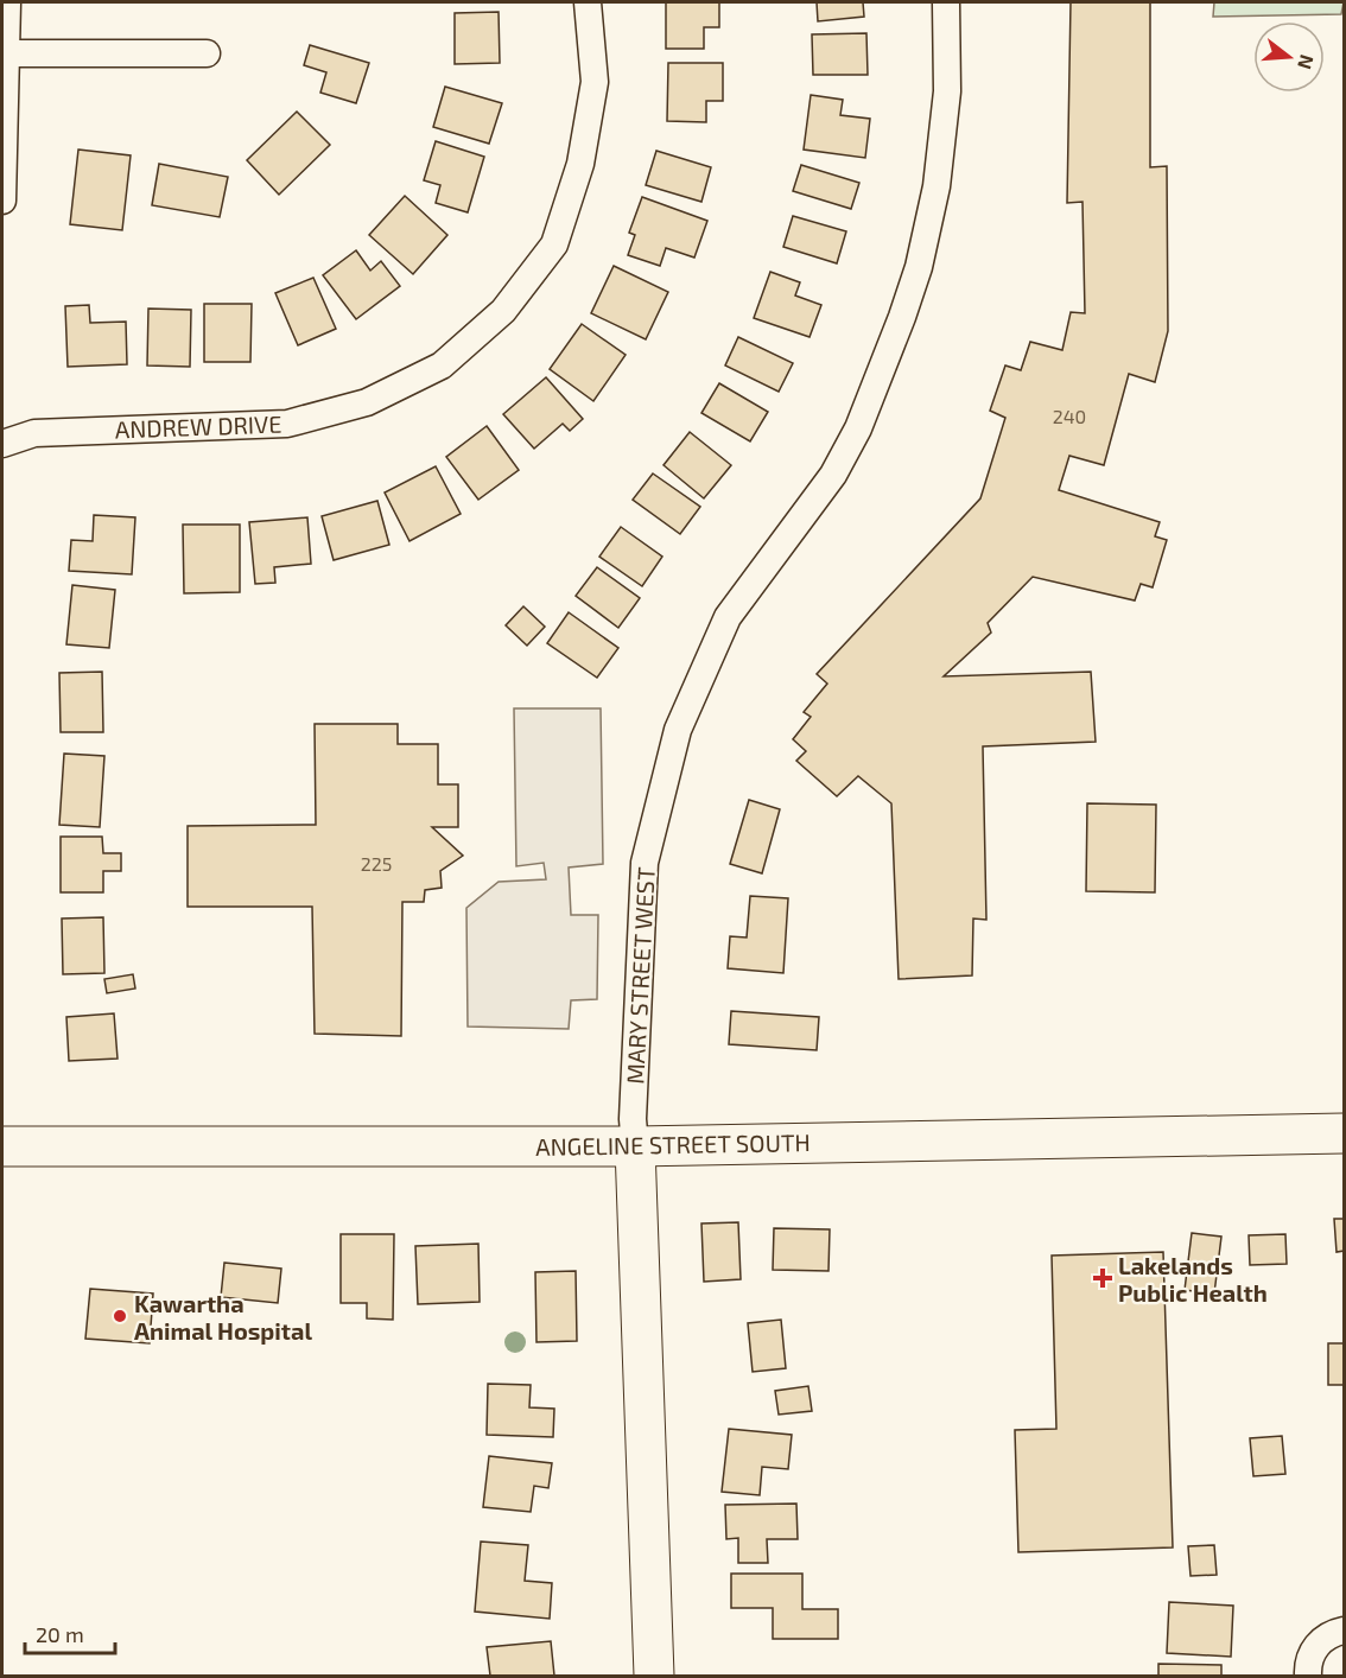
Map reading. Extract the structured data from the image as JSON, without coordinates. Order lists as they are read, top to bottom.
{
  "streets": {
    "main road": ["MARY STREET WEST", "ANGELINE STREET SOUTH"],
    "street": ["ANDREW DRIVE"]
  },
  "crossings": [
    ["MARY STREET WEST", "ANGELINE STREET SOUTH"]
  ],
  "places": {
    "health": ["Lakelands Public Health"],
    "other": ["Kawartha Animal Hospital"]
  },
  "house_numbers": ["240", "225"],
  "scale_bar": "20 m",
  "north": "right"
}
